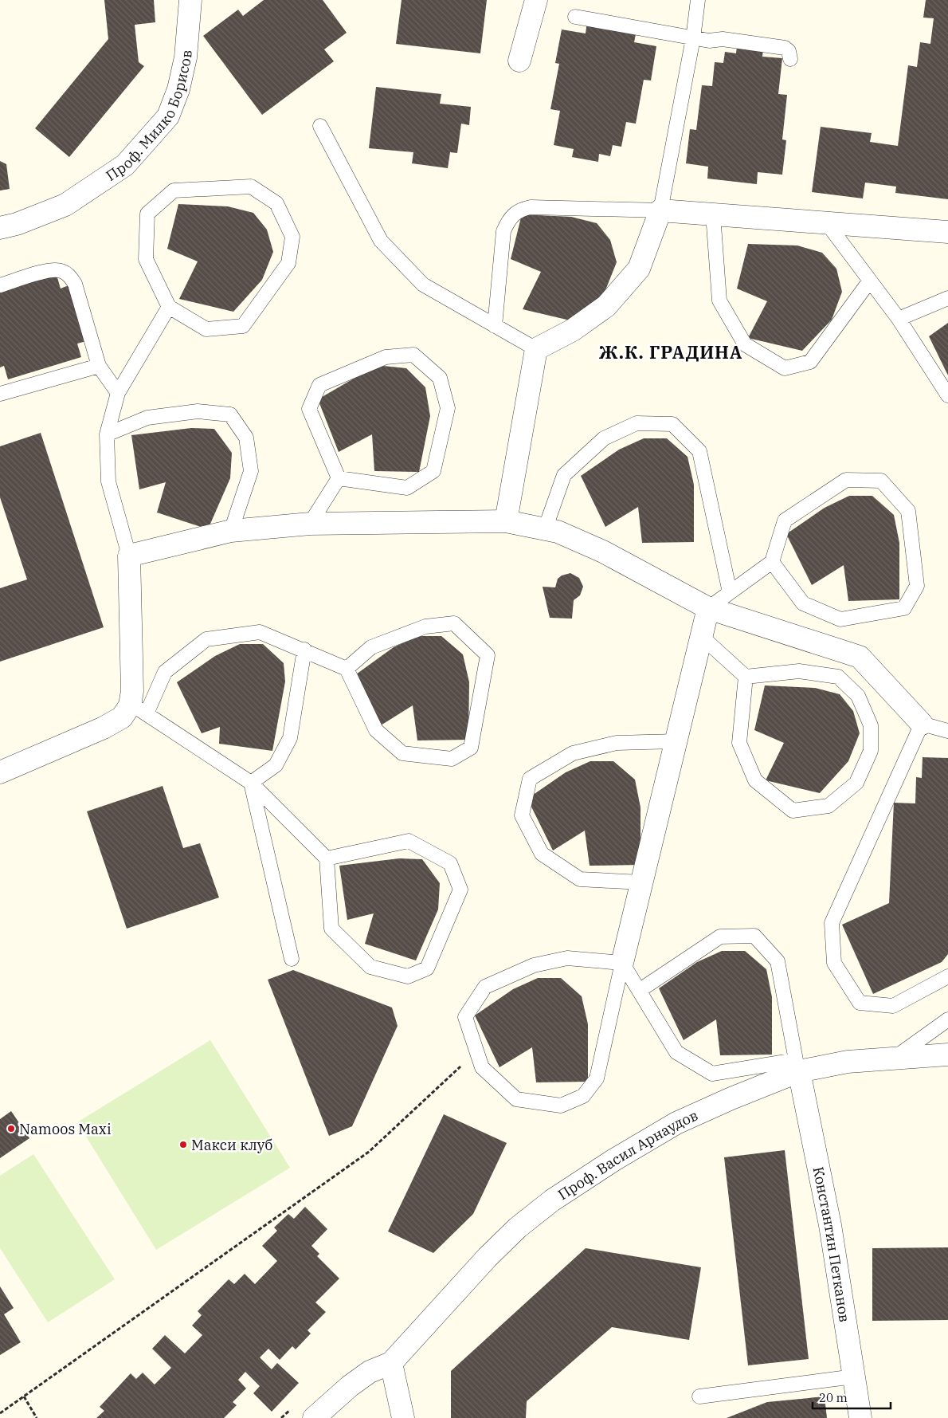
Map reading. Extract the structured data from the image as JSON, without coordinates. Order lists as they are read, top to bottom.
{
  "streets": {
    "street": ["Проф. Милко Борисов", "Проф. Васил Арнаудов", "Константин Петканов"]
  },
  "crossings": [
    ["Проф. Васил Арнаудов", "Константин Петканов"]
  ],
  "districts": ["Ж.К. ГРАДИНА"],
  "places": ["Namoos Maxi", "Макси клуб"],
  "scale_bar": "20 m"
}
